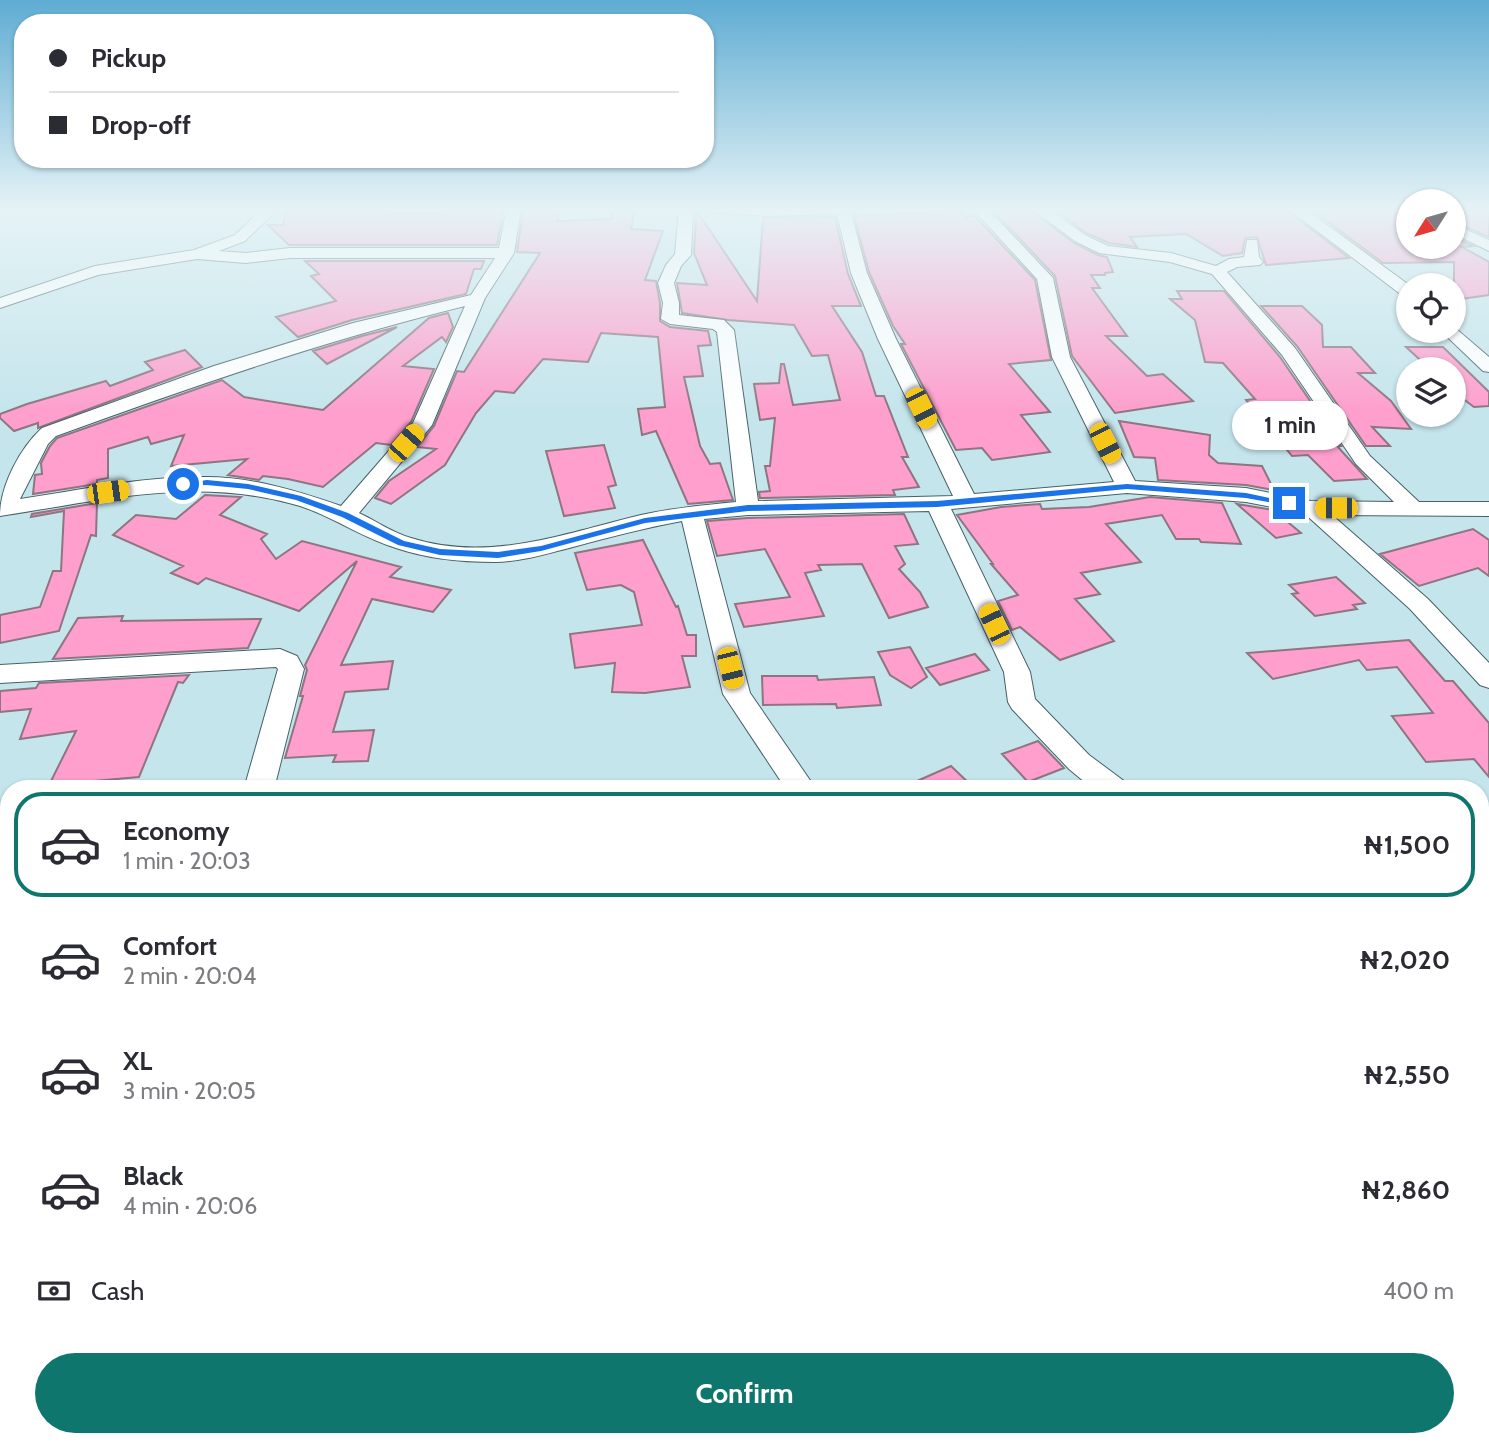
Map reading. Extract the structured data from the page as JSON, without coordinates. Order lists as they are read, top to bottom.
{
  "north": "bottom left",
  "page": {
    "banner": ["Pickup", "Drop-off"],
    "bubble": "1 min",
    "list": [
      {
        "name": "Economy",
        "note": "1 min · 20:03",
        "value": "₦1,500"
      },
      {
        "name": "Comfort",
        "note": "2 min · 20:04",
        "value": "₦2,020"
      },
      {
        "name": "XL",
        "note": "3 min · 20:05",
        "value": "₦2,550"
      },
      {
        "name": "Black",
        "note": "4 min · 20:06",
        "value": "₦2,860"
      }
    ],
    "pay": ["Cash", "400 m"],
    "buttons": "Confirm"
  }
}
